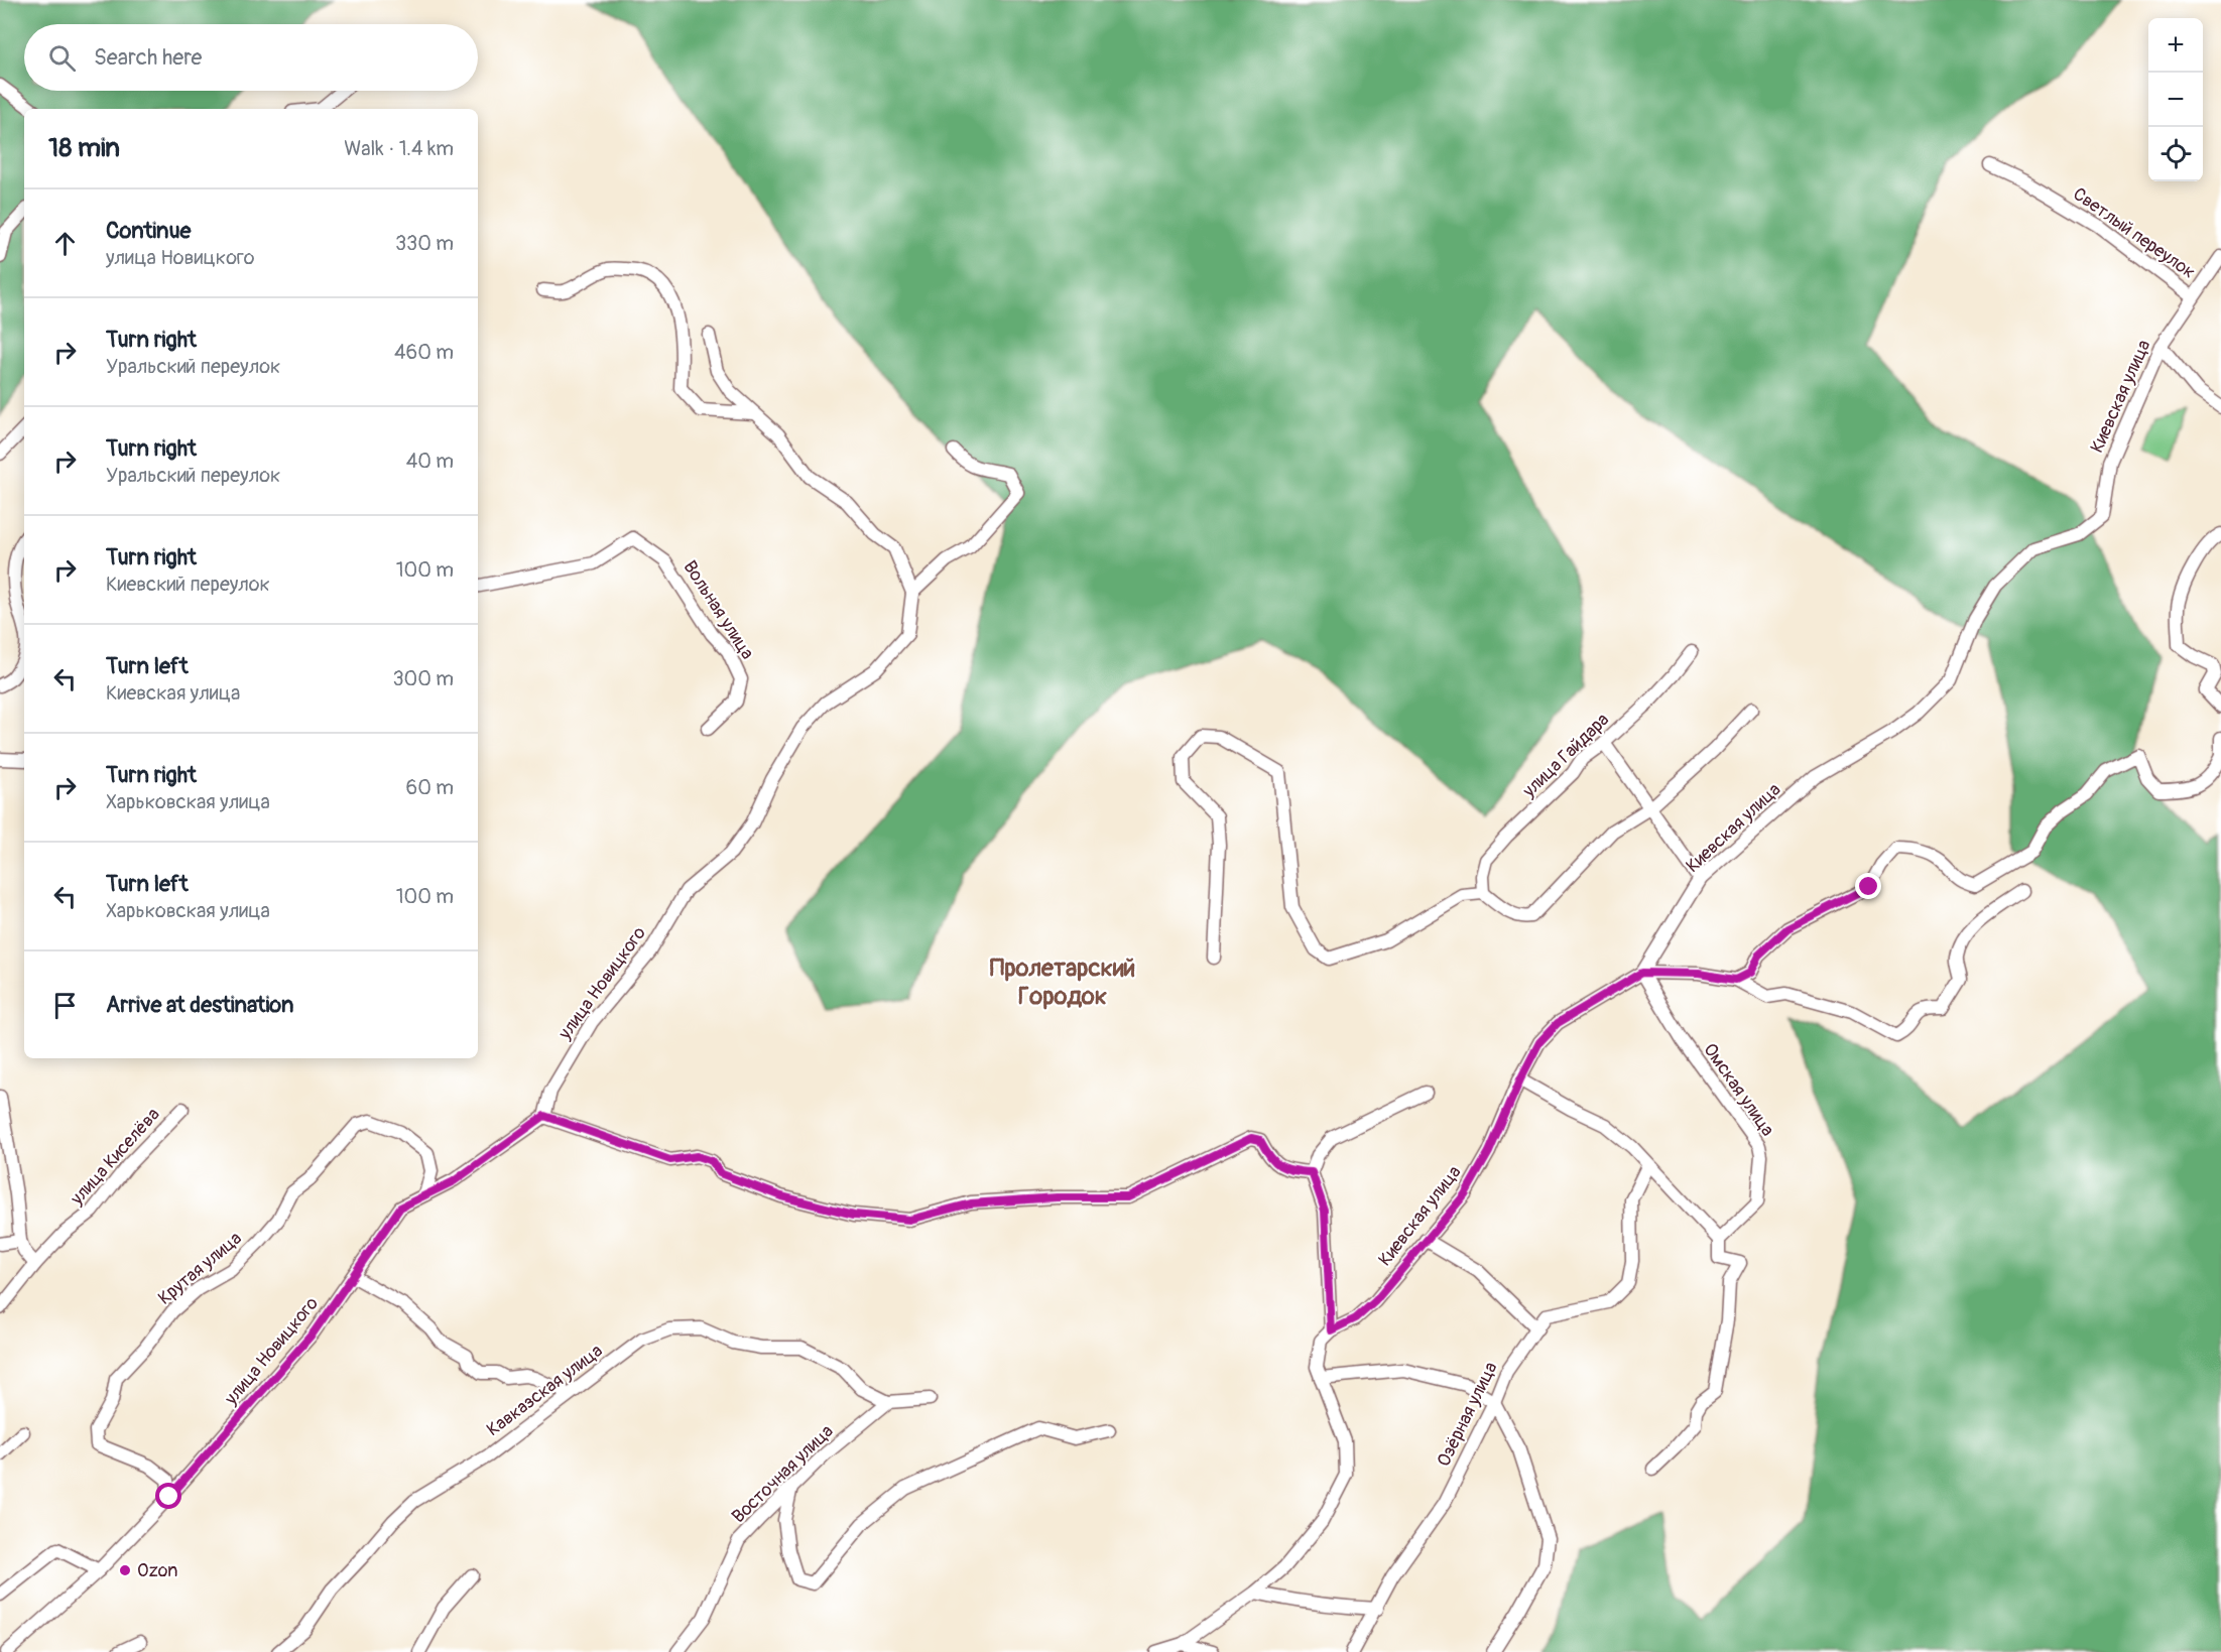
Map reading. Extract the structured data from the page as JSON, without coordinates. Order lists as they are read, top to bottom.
{
  "streets": {
    "street": [
      "Светлый переулок",
      "Киевская улица",
      "Вольная улица",
      "улица Гайдара",
      "улица Новицкого",
      "Омская улица",
      "улица Киселёва",
      "Крутая улица",
      "Кавказская улица",
      "Озёрная улица",
      "Восточная улица"
    ]
  },
  "crossings": [
    ["Светлый переулок", "Киевская улица"],
    ["Киевская улица", "Омская улица"],
    ["улица Новицкого", "Крутая улица"],
    ["Кавказская улица", "Восточная улица"]
  ],
  "districts": ["Пролетарский Городок"],
  "places": ["Ozon"],
  "page": {
    "map_buttons": ["+", "−"],
    "search": "Search here",
    "heading": ["18 min", "Walk · 1.4 km"],
    "list": [
      ["Continue", "улица Новицкого", "330 m"],
      ["Turn right", "Уральский переулок", "460 m"],
      ["Turn right", "Уральский переулок", "40 m"],
      ["Turn right", "Киевский переулок", "100 m"],
      ["Turn left", "Киевская улица", "300 m"],
      ["Turn right", "Харьковская улица", "60 m"],
      ["Turn left", "Харьковская улица", "100 m"],
      "Arrive at destination"
    ]
  }
}
